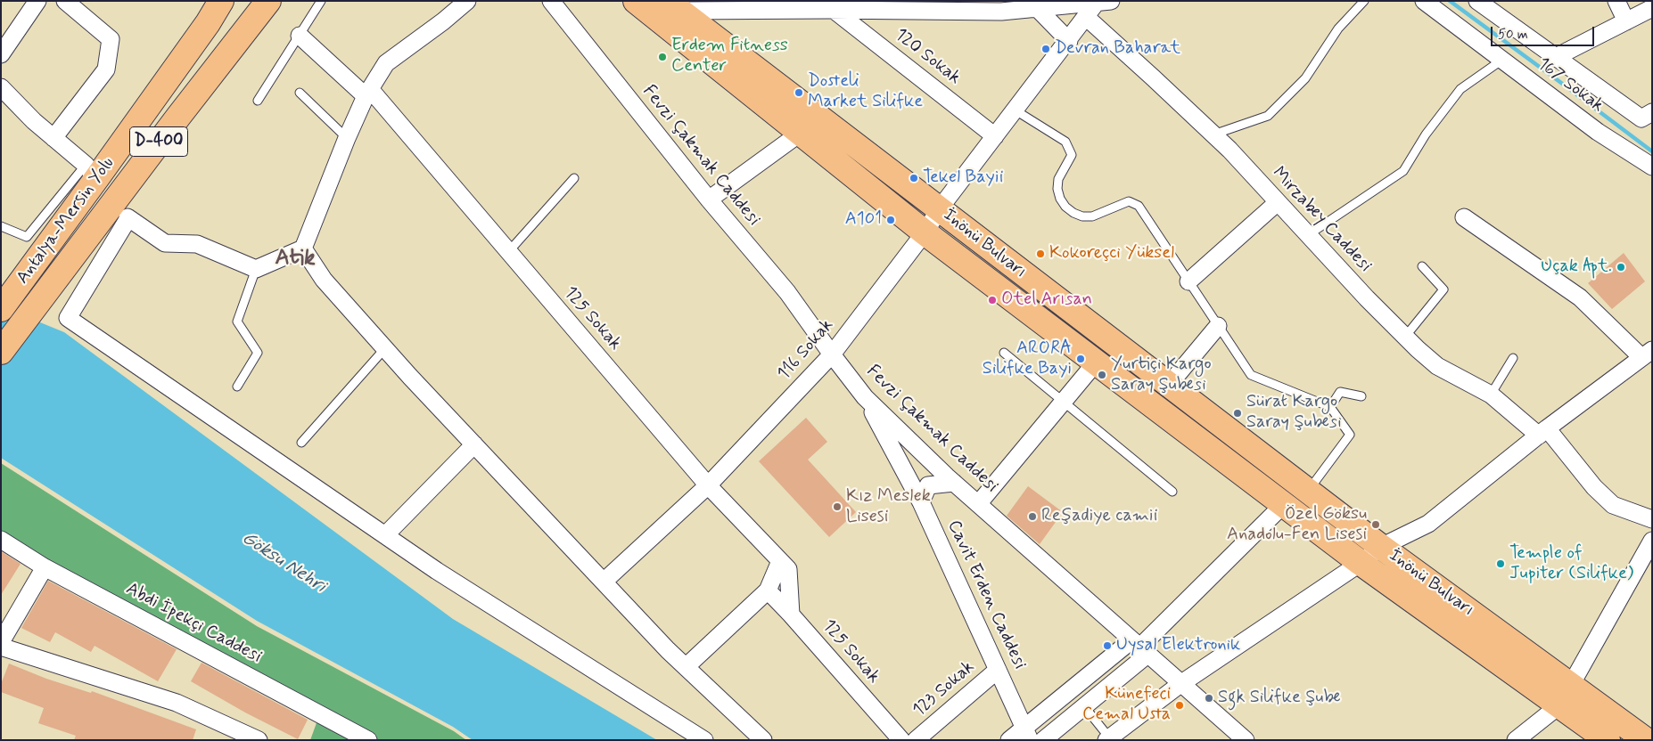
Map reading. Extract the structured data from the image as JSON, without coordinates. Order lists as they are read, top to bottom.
{
  "streets": {
    "main road": ["D-400", "Antalya-Mersin Yolu", "İnönü Bulvarı"],
    "street": [
      "120 Sokak",
      "167 Sokak",
      "Fevzi Çakmak Caddesi",
      "Mirzabey Caddesi",
      "125 Sokak",
      "116 Sokak",
      "Cavit Erden Caddesi",
      "Abdi İpekçi Caddesi",
      "123 Sokak"
    ]
  },
  "crossings": [
    ["120 Sokak", "116 Sokak"],
    ["Fevzi Çakmak Caddesi", "116 Sokak"],
    ["Fevzi Çakmak Caddesi", "Cavit Erden Caddesi"],
    ["Mirzabey Caddesi", "116 Sokak"],
    ["İnönü Bulvarı", "116 Sokak"],
    ["125 Sokak", "116 Sokak"],
    ["Cavit Erden Caddesi", "123 Sokak"]
  ],
  "districts": ["Atik"],
  "water": ["Göksu Nehri"],
  "places": [
    "Devran Baharat",
    "Erdem Fitness Center",
    "Dosteli Market Silifke",
    "Tekel Bayii",
    "A101",
    "Kokoreçci Yüksel",
    "Uçak Apt.",
    "Otel Arısan",
    "ARORA Silifke Bayi",
    "Yurtiçi Kargo Saray Şubesi",
    "Sürat Kargo Saray Şubesi",
    "Kız Meslek Lisesi",
    "Reşadiye camii",
    "Özel Göksu Anadolu-Fen Lisesi",
    "Temple of Jupiter (Silifke)",
    "Uysal Elektronik",
    "Sgk Silifke Şube",
    "Künefeci Cemal Usta"
  ],
  "scale_bar": "50 m"
}
